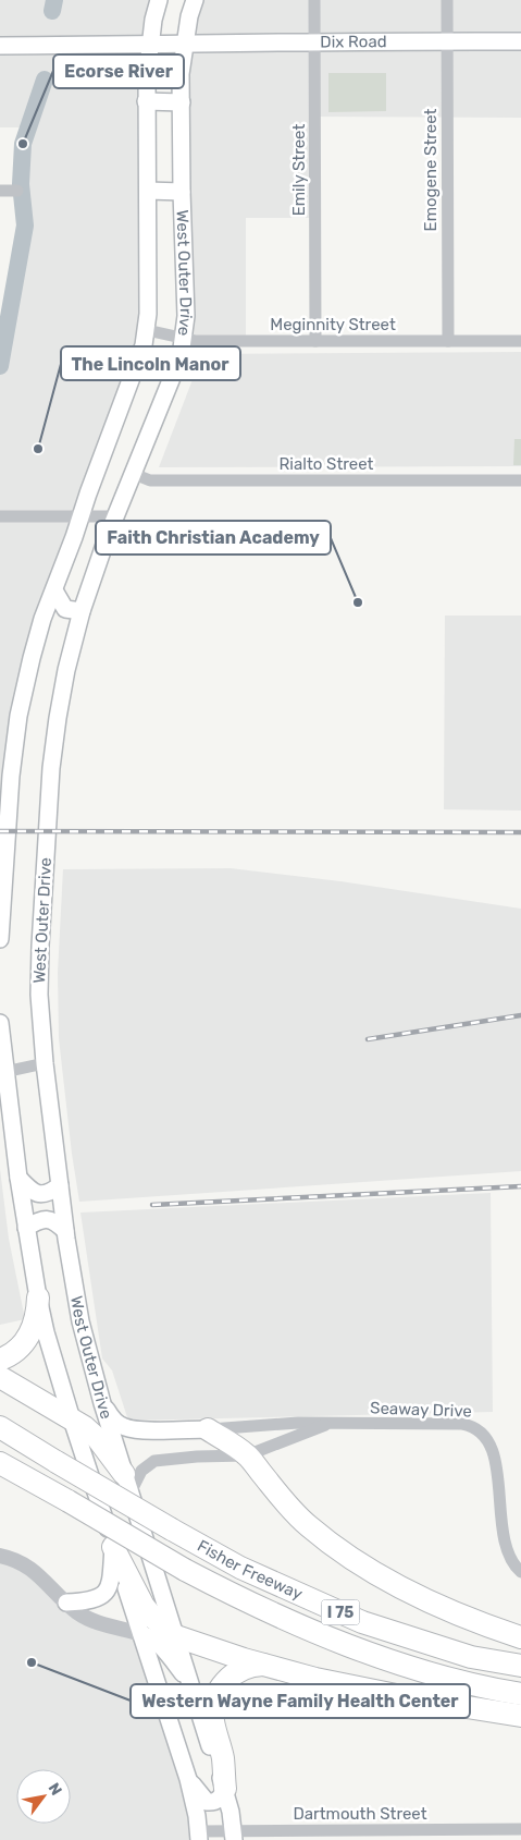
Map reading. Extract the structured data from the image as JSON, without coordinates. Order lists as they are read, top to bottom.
{
  "streets": {
    "highway": ["Fisher Freeway", "I 75"],
    "main road": ["Dix Road", "West Outer Drive"],
    "street": [
      "Emily Street",
      "Emogene Street",
      "Meginnity Street",
      "Rialto Street",
      "Seaway Drive",
      "Dartmouth Street"
    ]
  },
  "crossings": [
    ["Dix Road", "Emily Street"],
    ["Dix Road", "Emogene Street"],
    ["Dix Road", "West Outer Drive"],
    ["Emily Street", "Meginnity Street"],
    ["Emogene Street", "Meginnity Street"],
    ["West Outer Drive", "Meginnity Street"],
    ["West Outer Drive", "Rialto Street"],
    ["West Outer Drive", "Seaway Drive"],
    ["West Outer Drive", "Dartmouth Street"]
  ],
  "places": [
    "Ecorse River",
    "The Lincoln Manor",
    "Faith Christian Academy",
    "Western Wayne Family Health Center"
  ],
  "north": "top right"
}
